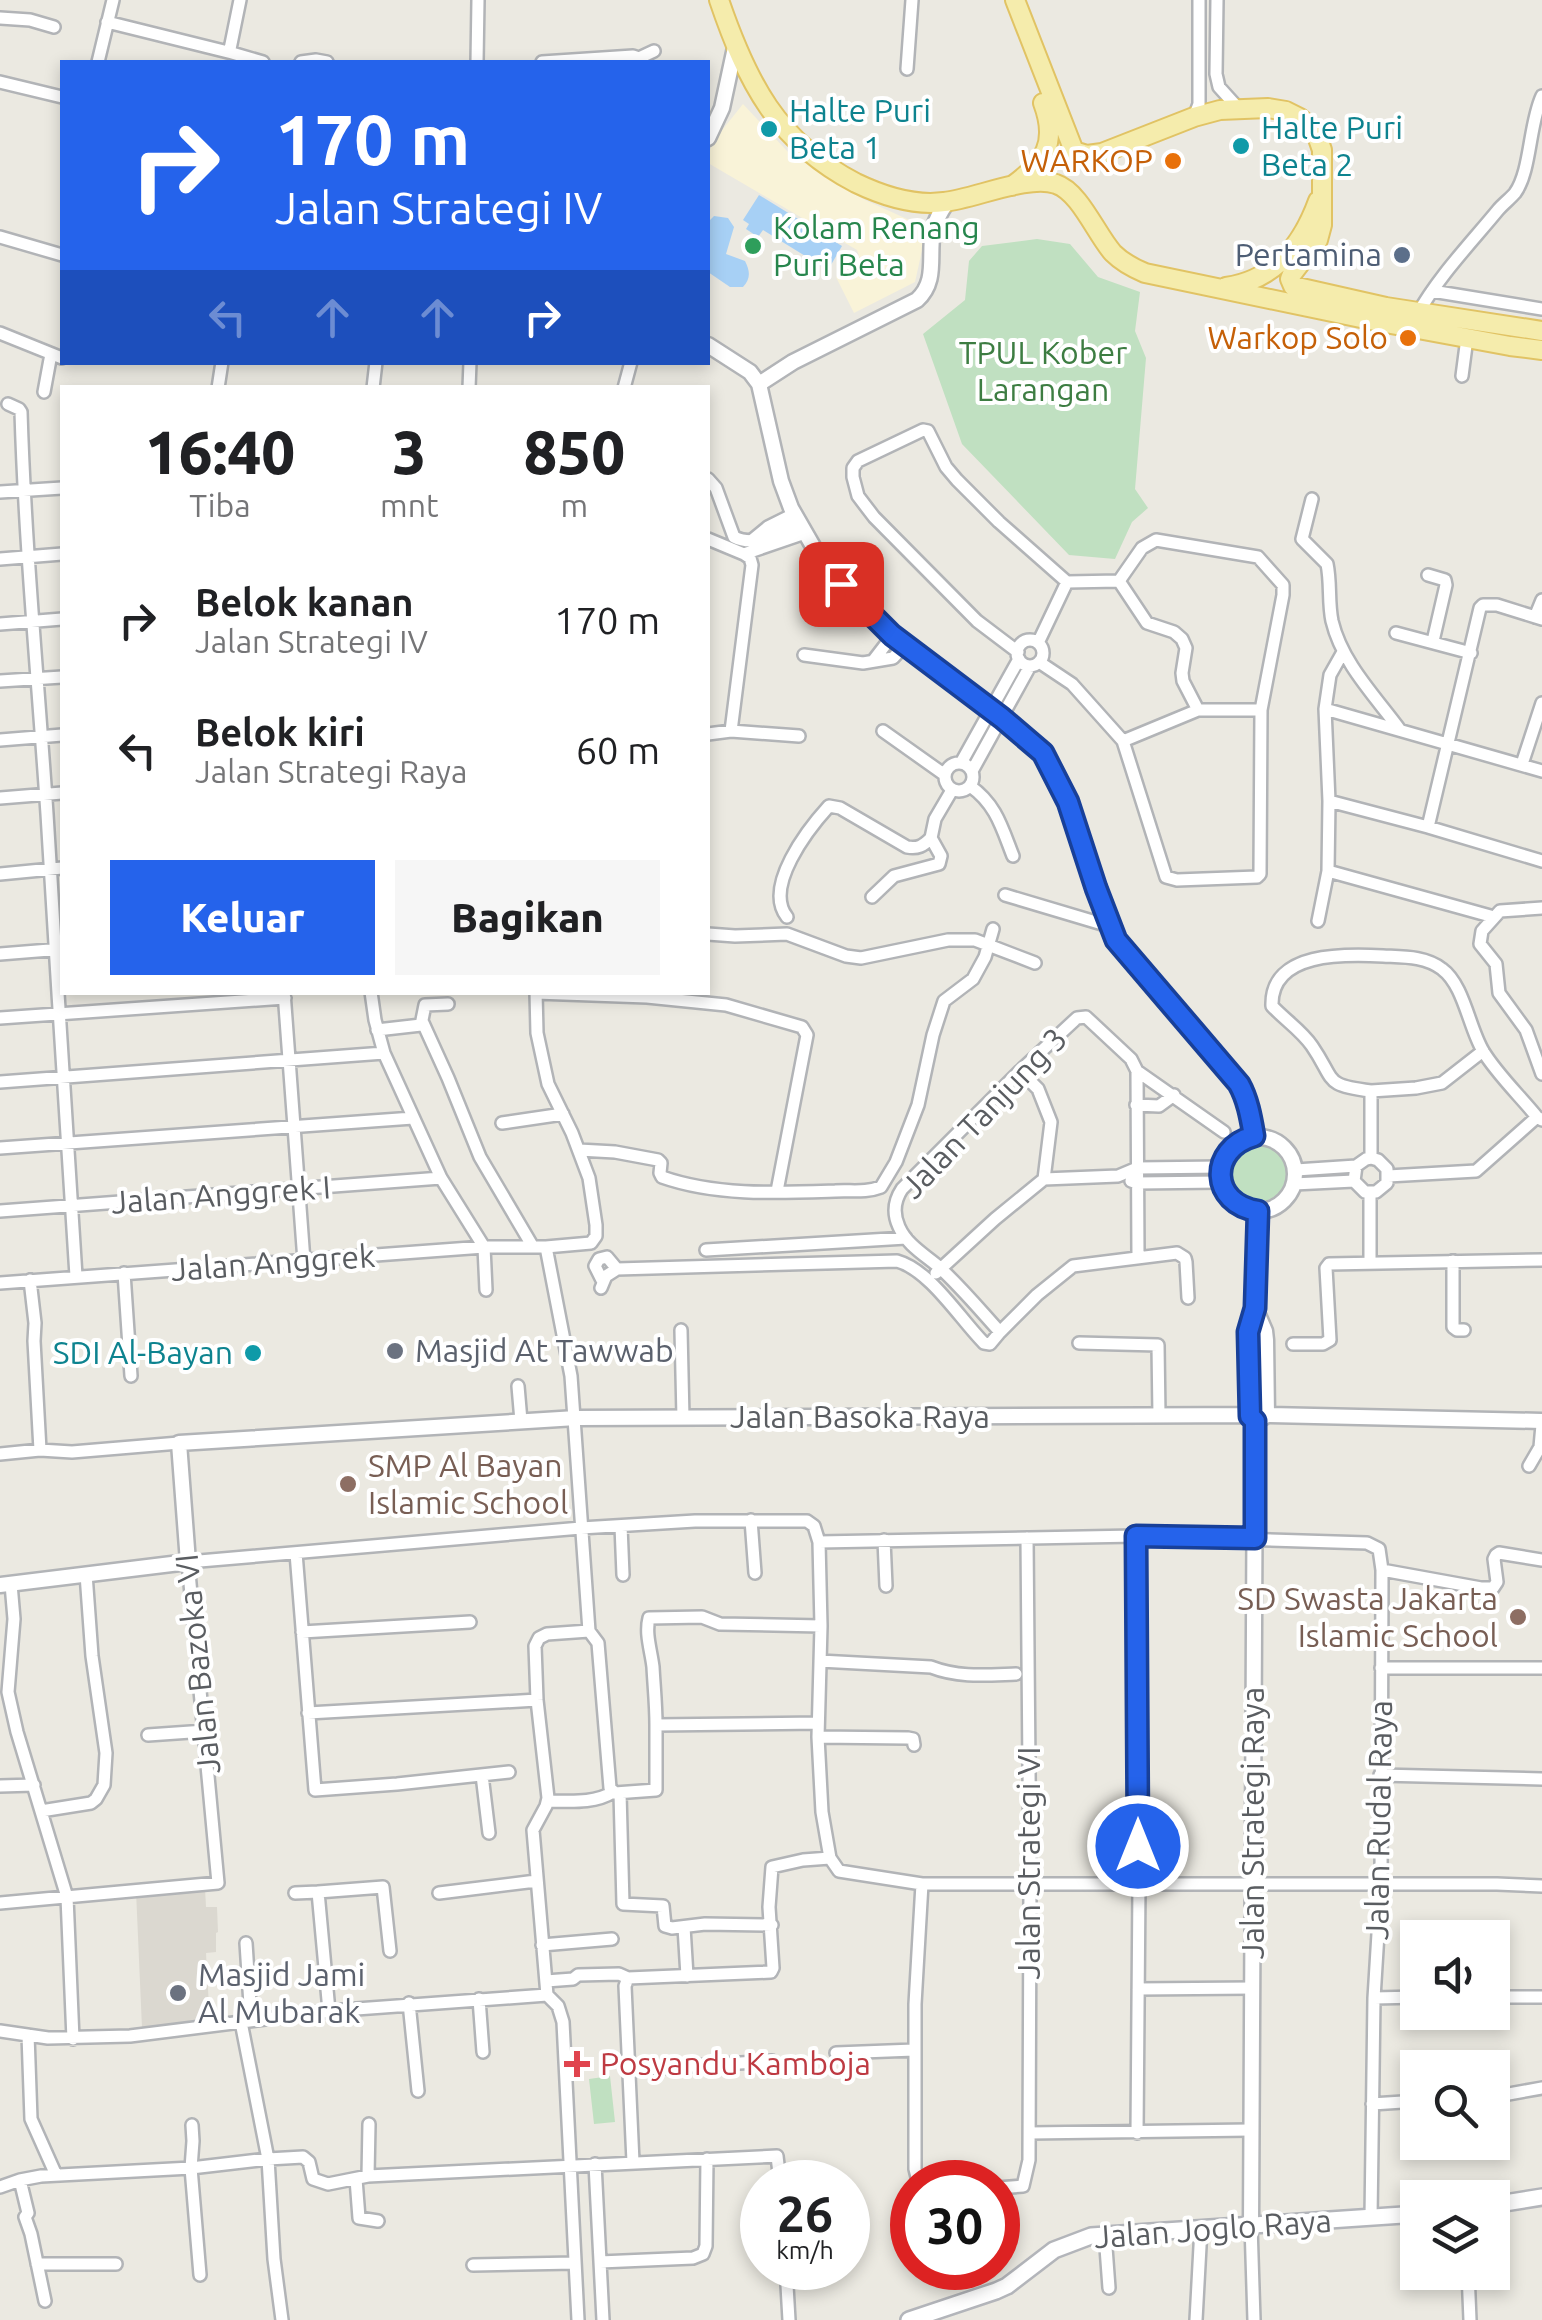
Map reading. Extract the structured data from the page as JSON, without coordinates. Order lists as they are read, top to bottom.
{
  "streets": {
    "main road": ["Jalan Joglo Raya"],
    "street": [
      "Jalan Tanjung 3",
      "Jalan Anggrek I",
      "Jalan Anggrek",
      "Jalan Basoka Raya",
      "Jalan Bazoka VI",
      "Jalan Rudal Raya",
      "Jalan Strategi Raya",
      "Jalan Strategi VI"
    ]
  },
  "crossings": [
    ["Jalan Basoka Raya", "Jalan Bazoka VI"],
    ["Jalan Basoka Raya", "Jalan Strategi Raya"],
    ["Jalan Rudal Raya", "Jalan Joglo Raya"],
    ["Jalan Strategi Raya", "Jalan Joglo Raya"]
  ],
  "parks": ["TPUL Kober Larangan"],
  "places": {
    "other": [
      "Halte Puri Beta 1",
      "Halte Puri Beta 2",
      "WARKOP",
      "Kolam Renang Puri Beta",
      "Pertamina",
      "Warkop Solo",
      "Masjid At Tawwab",
      "SDI Al-Bayan",
      "SMP Al Bayan Islamic School",
      "SD Swasta Jakarta Islamic School",
      "Masjid Jami Al Mubarak"
    ],
    "health": ["Posyandu Kamboja"]
  },
  "page": {
    "turn": ["170 m", "Jalan Strategi IV"],
    "eta": [
      "16:40",
      "Tiba",
      "3",
      "mnt",
      "850",
      "m"
    ],
    "list": [
      {
        "name": "Belok kanan",
        "note": "Jalan Strategi IV",
        "value": "170 m"
      },
      {
        "name": "Belok kiri",
        "note": "Jalan Strategi Raya",
        "value": "60 m"
      }
    ],
    "buttons": ["Keluar", "Bagikan"],
    "speed": "26 km/h",
    "limit": "30"
  }
}
